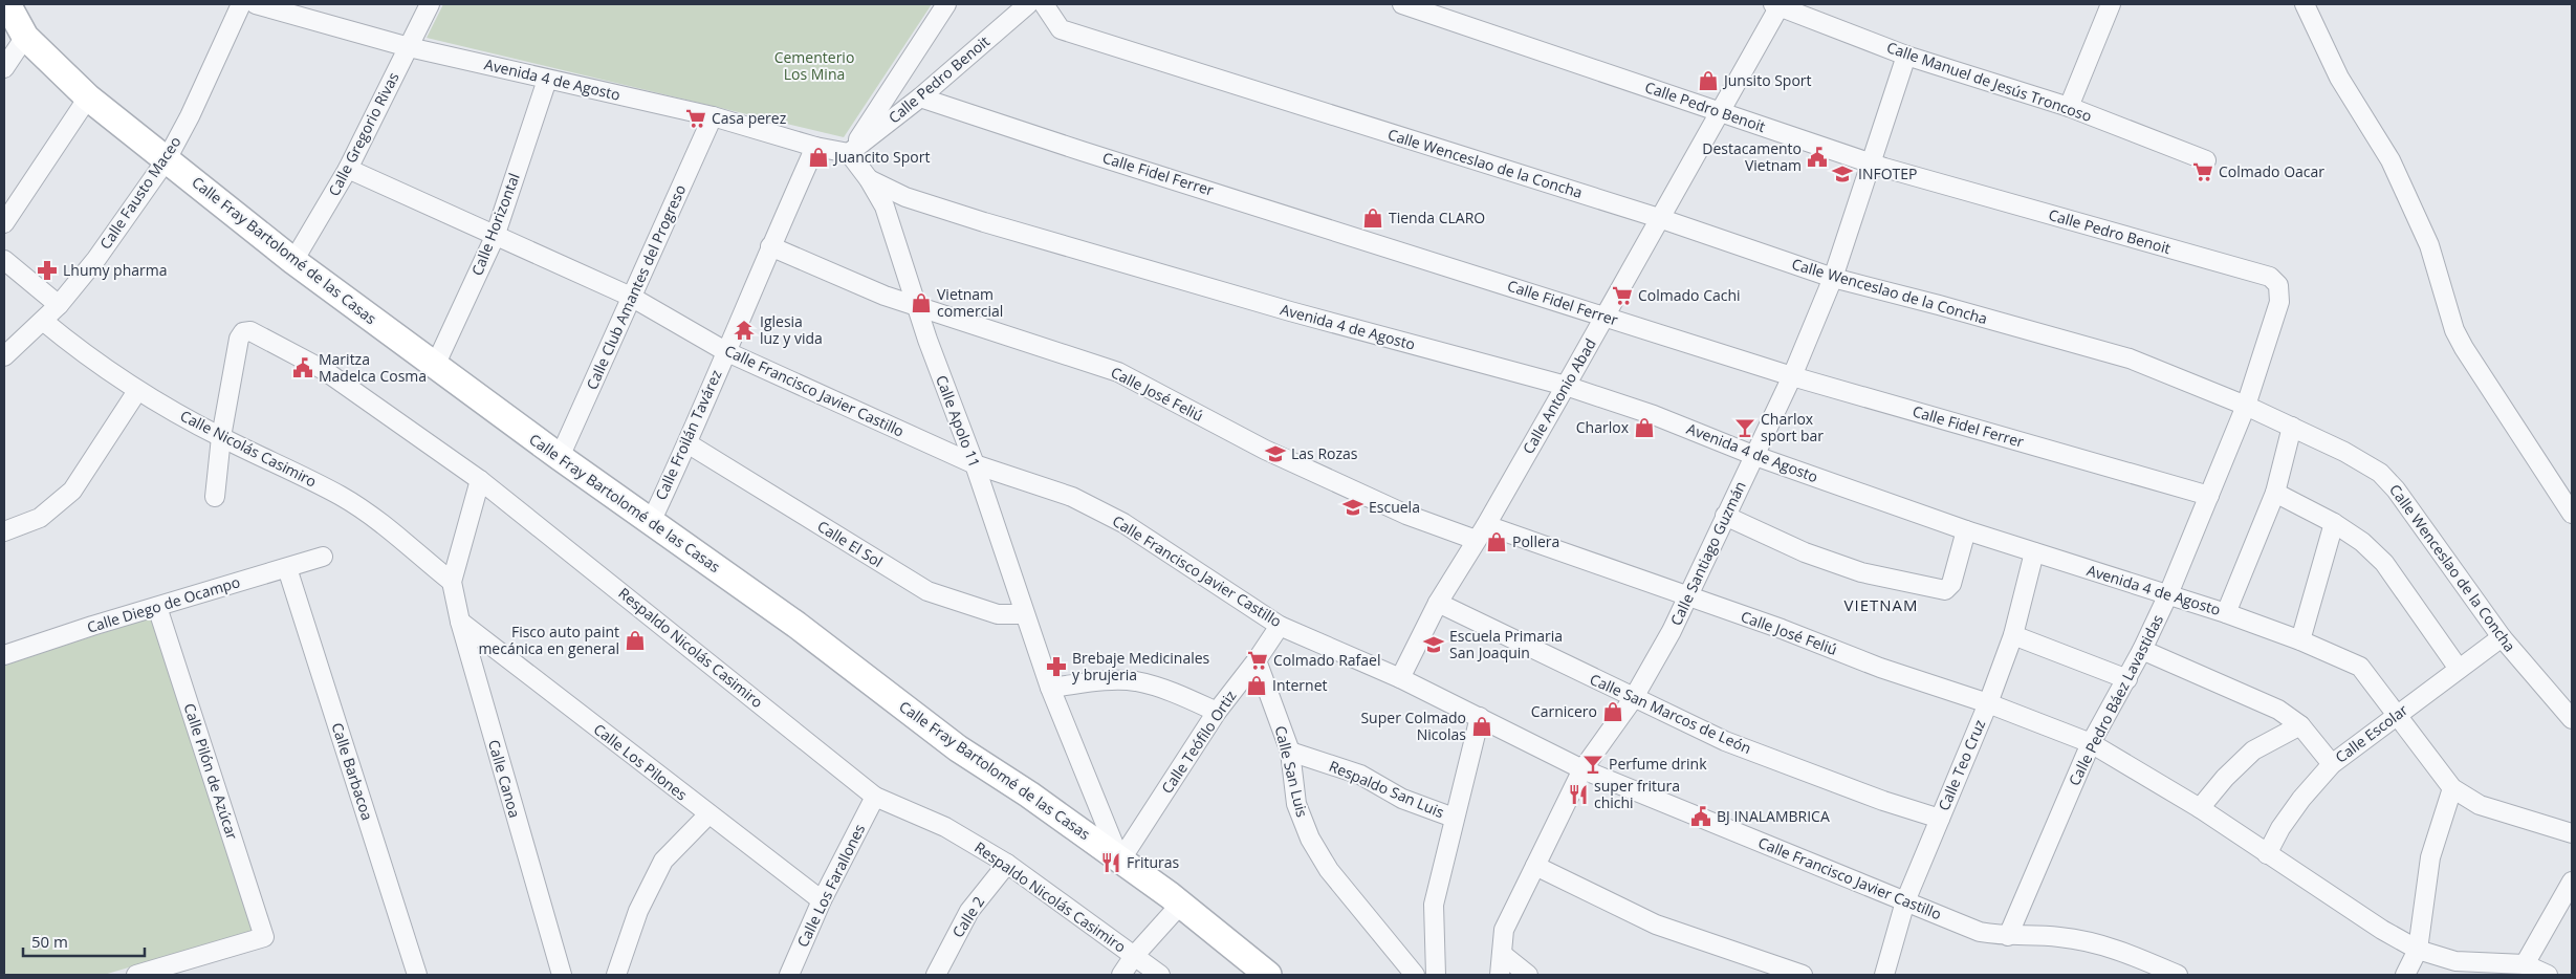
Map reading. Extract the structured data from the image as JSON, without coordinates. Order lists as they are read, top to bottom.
{
  "streets": {
    "main road": ["Calle Fray Bartolomé de las Casas"],
    "street": [
      "Avenida 4 de Agosto",
      "Calle Pedro Benoit",
      "Calle Manuel de Jesús Troncoso",
      "Calle Gregorio Rivas",
      "Calle Wenceslao de la Concha",
      "Calle Fidel Ferrer",
      "Calle Fausto Maceo",
      "Calle Horizontal",
      "Calle Club Amantes del Progreso",
      "Calle Francisco Javier Castillo",
      "Calle José Feliú",
      "Calle Antonio Abad",
      "Calle Apolo 11",
      "Calle Froilán Tavárez",
      "Calle Nicolás Casimiro",
      "Calle El Sol",
      "Calle Santiago Guzmán",
      "Calle Diego de Ocampo",
      "Respaldo Nicolás Casimiro",
      "Calle Pedro Báez Lavastidas",
      "Calle San Marcos de León",
      "Calle Escolar",
      "Calle Teófilo Ortiz",
      "Calle Los Pilones",
      "Calle Teo Cruz",
      "Calle Pilón de Azúcar",
      "Calle Barbacoa",
      "Calle San Luis",
      "Calle Canoa",
      "Respaldo San Luis",
      "Calle Los Farallones",
      "Calle 2"
    ]
  },
  "crossings": [
    ["Avenida 4 de Agosto", "Calle Pedro Benoit"],
    ["Avenida 4 de Agosto", "Calle Gregorio Rivas"],
    ["Avenida 4 de Agosto", "Calle Horizontal"],
    ["Avenida 4 de Agosto", "Calle Club Amantes del Progreso"],
    ["Avenida 4 de Agosto", "Calle Antonio Abad"],
    ["Avenida 4 de Agosto", "Calle Apolo 11"],
    ["Avenida 4 de Agosto", "Calle Froilán Tavárez"],
    ["Avenida 4 de Agosto", "Calle Santiago Guzmán"],
    ["Avenida 4 de Agosto", "Calle Pedro Báez Lavastidas"],
    ["Avenida 4 de Agosto", "Calle Escolar"],
    ["Avenida 4 de Agosto", "Calle Teo Cruz"],
    ["Calle Pedro Benoit", "Calle Fidel Ferrer"],
    ["Calle Pedro Benoit", "Calle Antonio Abad"],
    ["Calle Pedro Benoit", "Calle Apolo 11"],
    ["Calle Pedro Benoit", "Calle Santiago Guzmán"],
    ["Calle Pedro Benoit", "Calle Pedro Báez Lavastidas"],
    ["Calle Manuel de Jesús Troncoso", "Calle Antonio Abad"],
    ["Calle Manuel de Jesús Troncoso", "Calle Santiago Guzmán"],
    ["Calle Gregorio Rivas", "Calle Fray Bartolomé de las Casas"],
    ["Calle Gregorio Rivas", "Calle Francisco Javier Castillo"],
    ["Calle Wenceslao de la Concha", "Calle Antonio Abad"],
    ["Calle Wenceslao de la Concha", "Calle Santiago Guzmán"],
    ["Calle Wenceslao de la Concha", "Calle Pedro Báez Lavastidas"],
    ["Calle Wenceslao de la Concha", "Calle Escolar"],
    ["Calle Fidel Ferrer", "Calle Antonio Abad"],
    ["Calle Fidel Ferrer", "Calle Santiago Guzmán"],
    ["Calle Fidel Ferrer", "Calle Pedro Báez Lavastidas"],
    ["Calle Fausto Maceo", "Calle Fray Bartolomé de las Casas"],
    ["Calle Fausto Maceo", "Calle Nicolás Casimiro"],
    ["Calle Horizontal", "Calle Fray Bartolomé de las Casas"],
    ["Calle Horizontal", "Calle Francisco Javier Castillo"],
    ["Calle Fray Bartolomé de las Casas", "Calle Club Amantes del Progreso"],
    ["Calle Fray Bartolomé de las Casas", "Calle Apolo 11"],
    ["Calle Fray Bartolomé de las Casas", "Calle Froilán Tavárez"],
    ["Calle Fray Bartolomé de las Casas", "Calle Teófilo Ortiz"],
    ["Calle Club Amantes del Progreso", "Calle Francisco Javier Castillo"],
    ["Calle Francisco Javier Castillo", "Calle Antonio Abad"],
    ["Calle Francisco Javier Castillo", "Calle Apolo 11"],
    ["Calle Francisco Javier Castillo", "Calle Froilán Tavárez"],
    ["Calle Francisco Javier Castillo", "Calle Santiago Guzmán"],
    ["Calle Francisco Javier Castillo", "Calle Pedro Báez Lavastidas"],
    ["Calle Francisco Javier Castillo", "Calle Teófilo Ortiz"],
    ["Calle Francisco Javier Castillo", "Calle Teo Cruz"],
    ["Calle José Feliú", "Calle Antonio Abad"],
    ["Calle José Feliú", "Calle Apolo 11"],
    ["Calle José Feliú", "Calle Froilán Tavárez"],
    ["Calle José Feliú", "Calle Santiago Guzmán"],
    ["Calle José Feliú", "Calle Pedro Báez Lavastidas"],
    ["Calle José Feliú", "Calle Escolar"],
    ["Calle José Feliú", "Calle Teo Cruz"],
    ["Calle Antonio Abad", "Calle San Marcos de León"],
    ["Calle Apolo 11", "Calle El Sol"],
    ["Calle Apolo 11", "Calle Teófilo Ortiz"],
    ["Calle Froilán Tavárez", "Calle El Sol"],
    ["Calle Nicolás Casimiro", "Respaldo Nicolás Casimiro"],
    ["Calle Nicolás Casimiro", "Calle Canoa"],
    ["Calle Santiago Guzmán", "Calle San Marcos de León"],
    ["Calle Diego de Ocampo", "Calle Pilón de Azúcar"],
    ["Calle Diego de Ocampo", "Calle Barbacoa"],
    ["Respaldo Nicolás Casimiro", "Calle Los Farallones"],
    ["Respaldo Nicolás Casimiro", "Calle 2"],
    ["Calle San Marcos de León", "Calle Teo Cruz"],
    ["Calle Teófilo Ortiz", "Calle San Luis"],
    ["Calle Los Pilones", "Calle Canoa"],
    ["Calle Los Pilones", "Calle Los Farallones"],
    ["Calle San Luis", "Respaldo San Luis"]
  ],
  "districts": ["VIETNAM"],
  "parks": ["Cementerio Los Mina"],
  "places": {
    "shop": [
      "Junsito Sport",
      "Juancito Sport",
      "Tienda CLARO",
      "Vietnam comercial",
      "Charlox",
      "Pollera",
      "Fisco auto paint mecánica en general",
      "Internet",
      "Carnicero",
      "Super Colmado Nicolas"
    ],
    "supermarket": [
      "Casa perez",
      "Colmado Oacar",
      "Colmado Cachi",
      "Colmado Rafael"
    ],
    "public building": ["Destacamento Vietnam", "Maritza Madelca Cosma", "BJ INALAMBRICA"],
    "school or university": [
      "INFOTEP",
      "Las Rozas",
      "Escuela",
      "Escuela Primaria San Joaquin"
    ],
    "pharmacy": ["Lhumy pharma", "Brebaje Medicinales y brujeria"],
    "temple": ["Iglesia luz y vida"],
    "bar": ["Charlox sport bar", "Perfume drink"],
    "restaurant": ["super fritura chichi", "Frituras"]
  },
  "scale_bar": "50 m"
}
